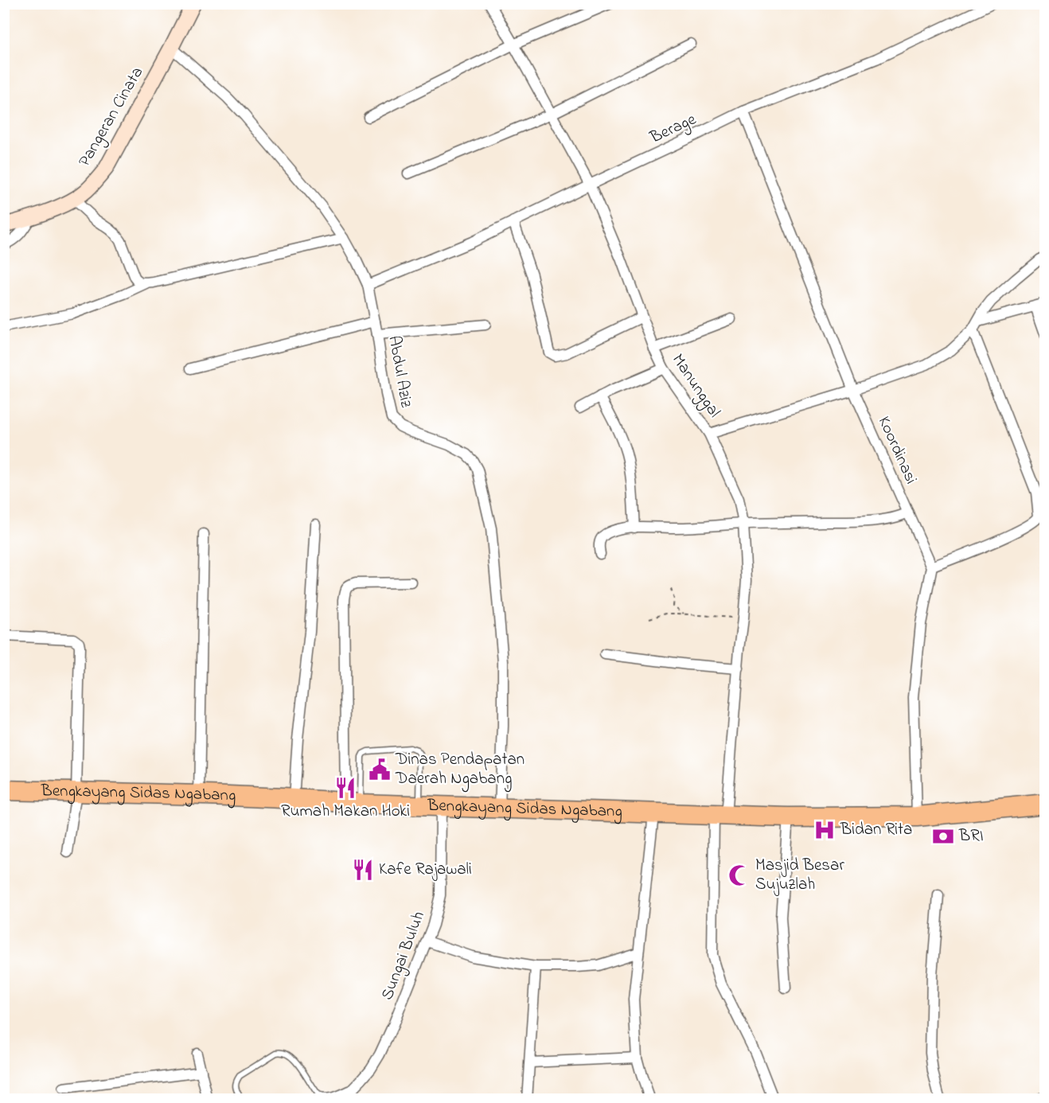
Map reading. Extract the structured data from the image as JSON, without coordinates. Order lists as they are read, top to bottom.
{
  "streets": {
    "highway": ["Bengkayang Sidas Ngabang"],
    "street": [
      "Pangeran Cinata",
      "Berage",
      "Abdul Aziz",
      "Manunggal",
      "Koordinasi",
      "Sungai Buluh"
    ]
  },
  "crossings": [
    ["Pangeran Cinata", "Abdul Aziz"],
    ["Berage", "Abdul Aziz"],
    ["Berage", "Manunggal"],
    ["Berage", "Koordinasi"],
    ["Abdul Aziz", "Bengkayang Sidas Ngabang"],
    ["Manunggal", "Bengkayang Sidas Ngabang"],
    ["Bengkayang Sidas Ngabang", "Sungai Buluh"]
  ],
  "places": {
    "public building": ["Dinas Pendapatan Daerah Ngabang"],
    "restaurant": ["Rumah Makan Hoki", "Kafe Rajawali"],
    "hospital": ["Bidan Rita"],
    "bank": ["BRI"],
    "mosque": ["Masjid Besar Sujuzlah"]
  }
}
